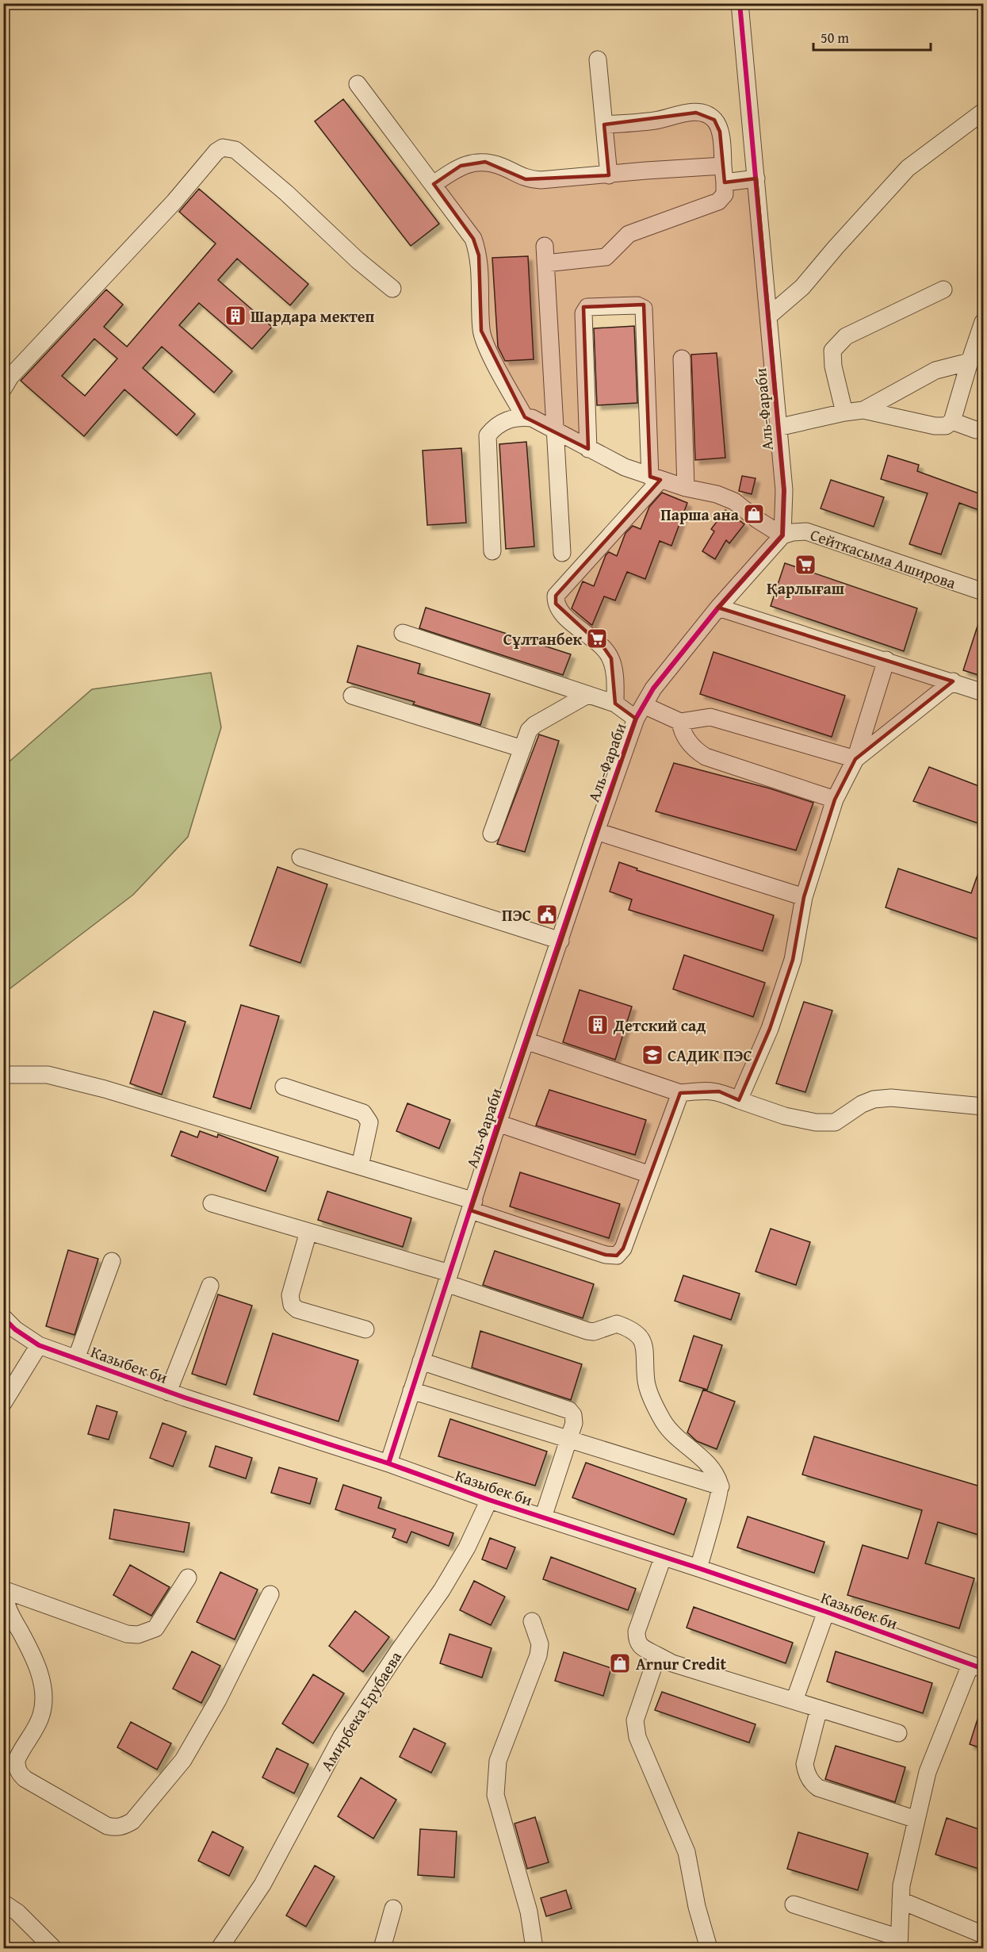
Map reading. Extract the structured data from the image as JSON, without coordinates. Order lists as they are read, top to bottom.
{
  "streets": {
    "street": [
      "Аль-Фараби",
      "Сейткасыма Аширова",
      "Казыбек би",
      "Амирбека Ерубаева"
    ]
  },
  "crossings": [
    ["Аль-Фараби", "Сейткасыма Аширова"],
    ["Аль-Фараби", "Казыбек би"],
    ["Казыбек би", "Амирбека Ерубаева"]
  ],
  "places": {
    "building": ["Шардара мектеп", "Детский сад"],
    "shop": ["Парша ана", "Arnur Credit"],
    "supermarket": ["Қарлығаш", "Сұлтанбек"],
    "public building": ["ПЭС"],
    "school or university": ["САДИК ПЭС"]
  },
  "scale_bar": "50 m"
}
